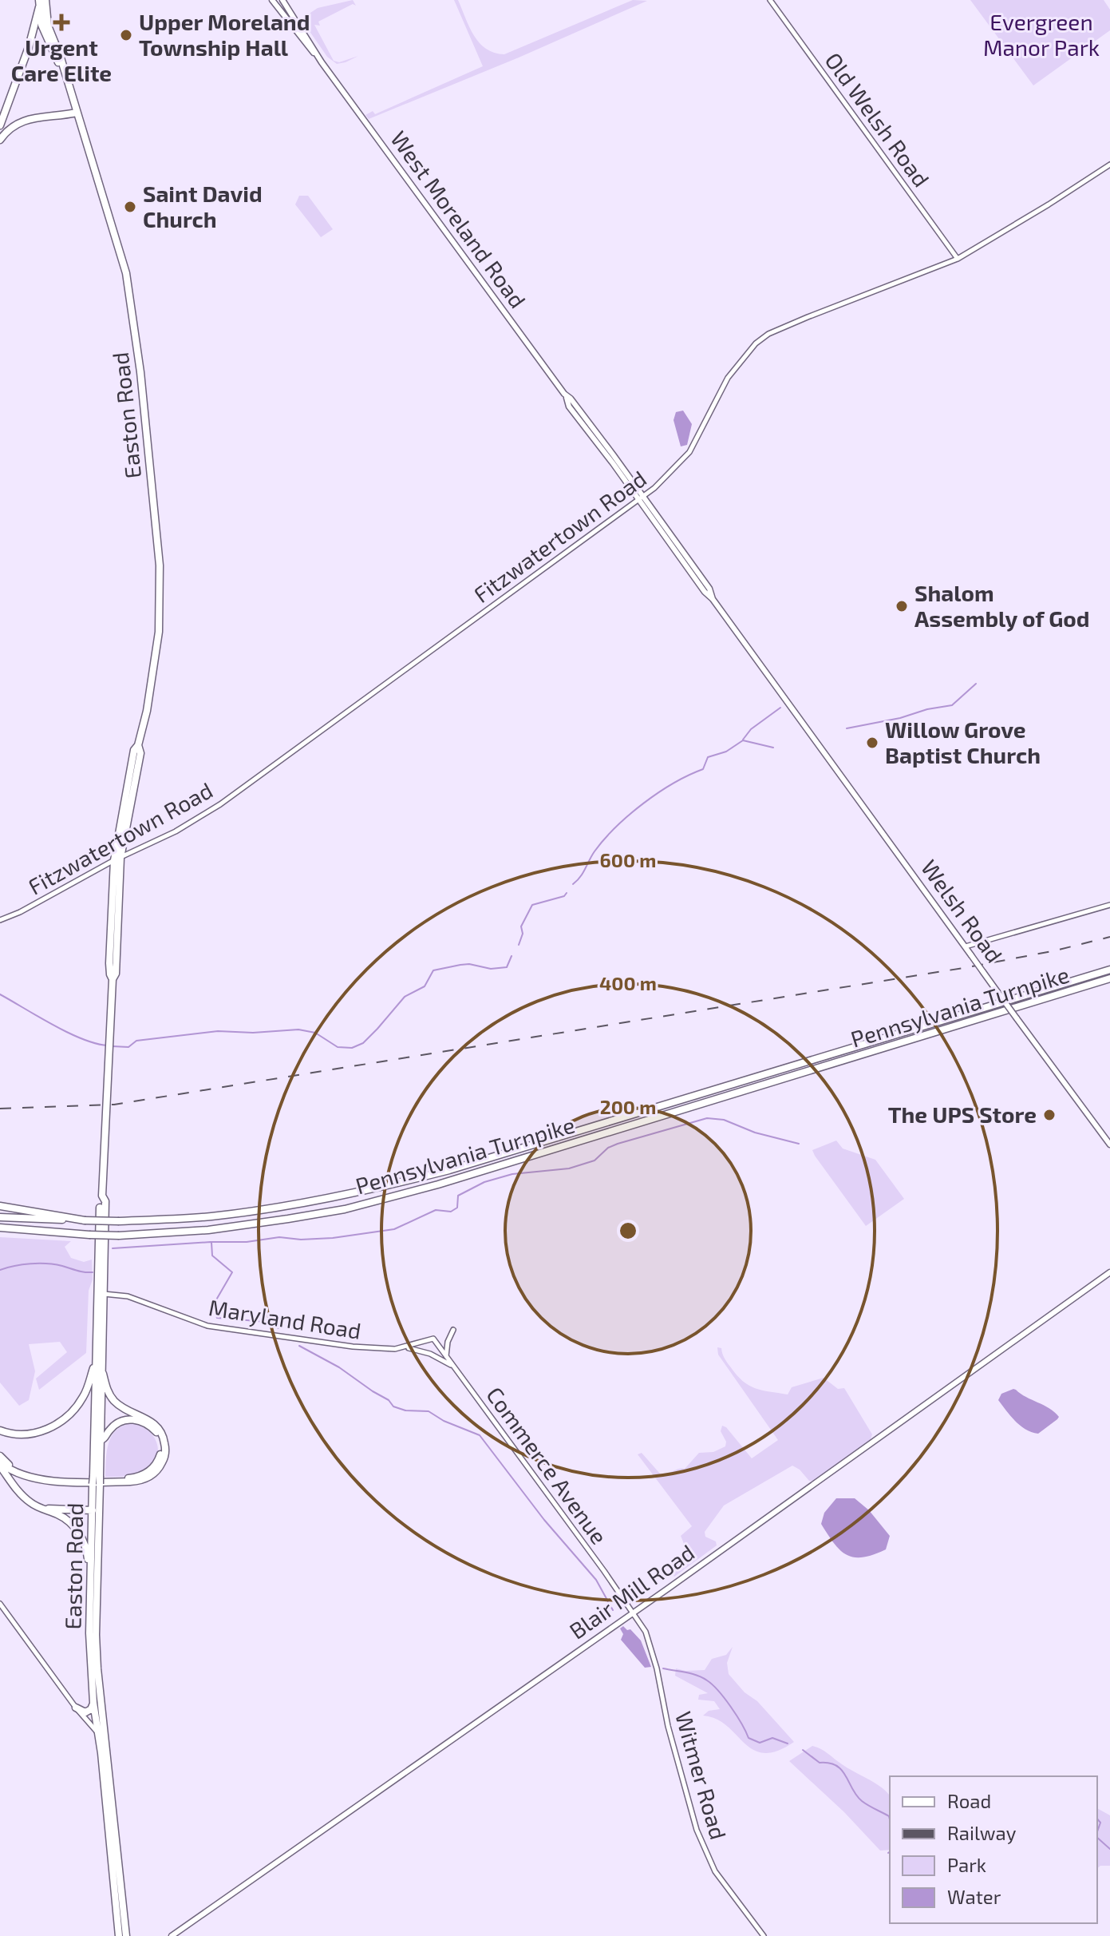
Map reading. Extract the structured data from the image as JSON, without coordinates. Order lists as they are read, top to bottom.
{
  "streets": {
    "highway": ["Easton Road", "Pennsylvania Turnpike"],
    "main road": ["West Moreland Road", "Welsh Road", "Blair Mill Road"],
    "street": [
      "Old Welsh Road",
      "Fitzwatertown Road",
      "Maryland Road",
      "Commerce Avenue",
      "Witmer Road"
    ]
  },
  "crossings": [
    ["Old Welsh Road", "Fitzwatertown Road"],
    ["West Moreland Road", "Fitzwatertown Road"],
    ["West Moreland Road", "Welsh Road"],
    ["Easton Road", "Fitzwatertown Road"],
    ["Easton Road", "Maryland Road"],
    ["Maryland Road", "Commerce Avenue"],
    ["Commerce Avenue", "Blair Mill Road"],
    ["Commerce Avenue", "Witmer Road"],
    ["Blair Mill Road", "Witmer Road"]
  ],
  "parks": ["Evergreen Manor Park"],
  "places": {
    "health": ["Urgent Care Elite"],
    "other": [
      "Upper Moreland Township Hall",
      "Saint David Church",
      "Shalom Assembly of God",
      "Willow Grove Baptist Church",
      "The UPS Store"
    ]
  },
  "legend": [
    "Road",
    "Railway",
    "Park",
    "Water"
  ],
  "rings": ["600 m", "400 m", "200 m"]
}
